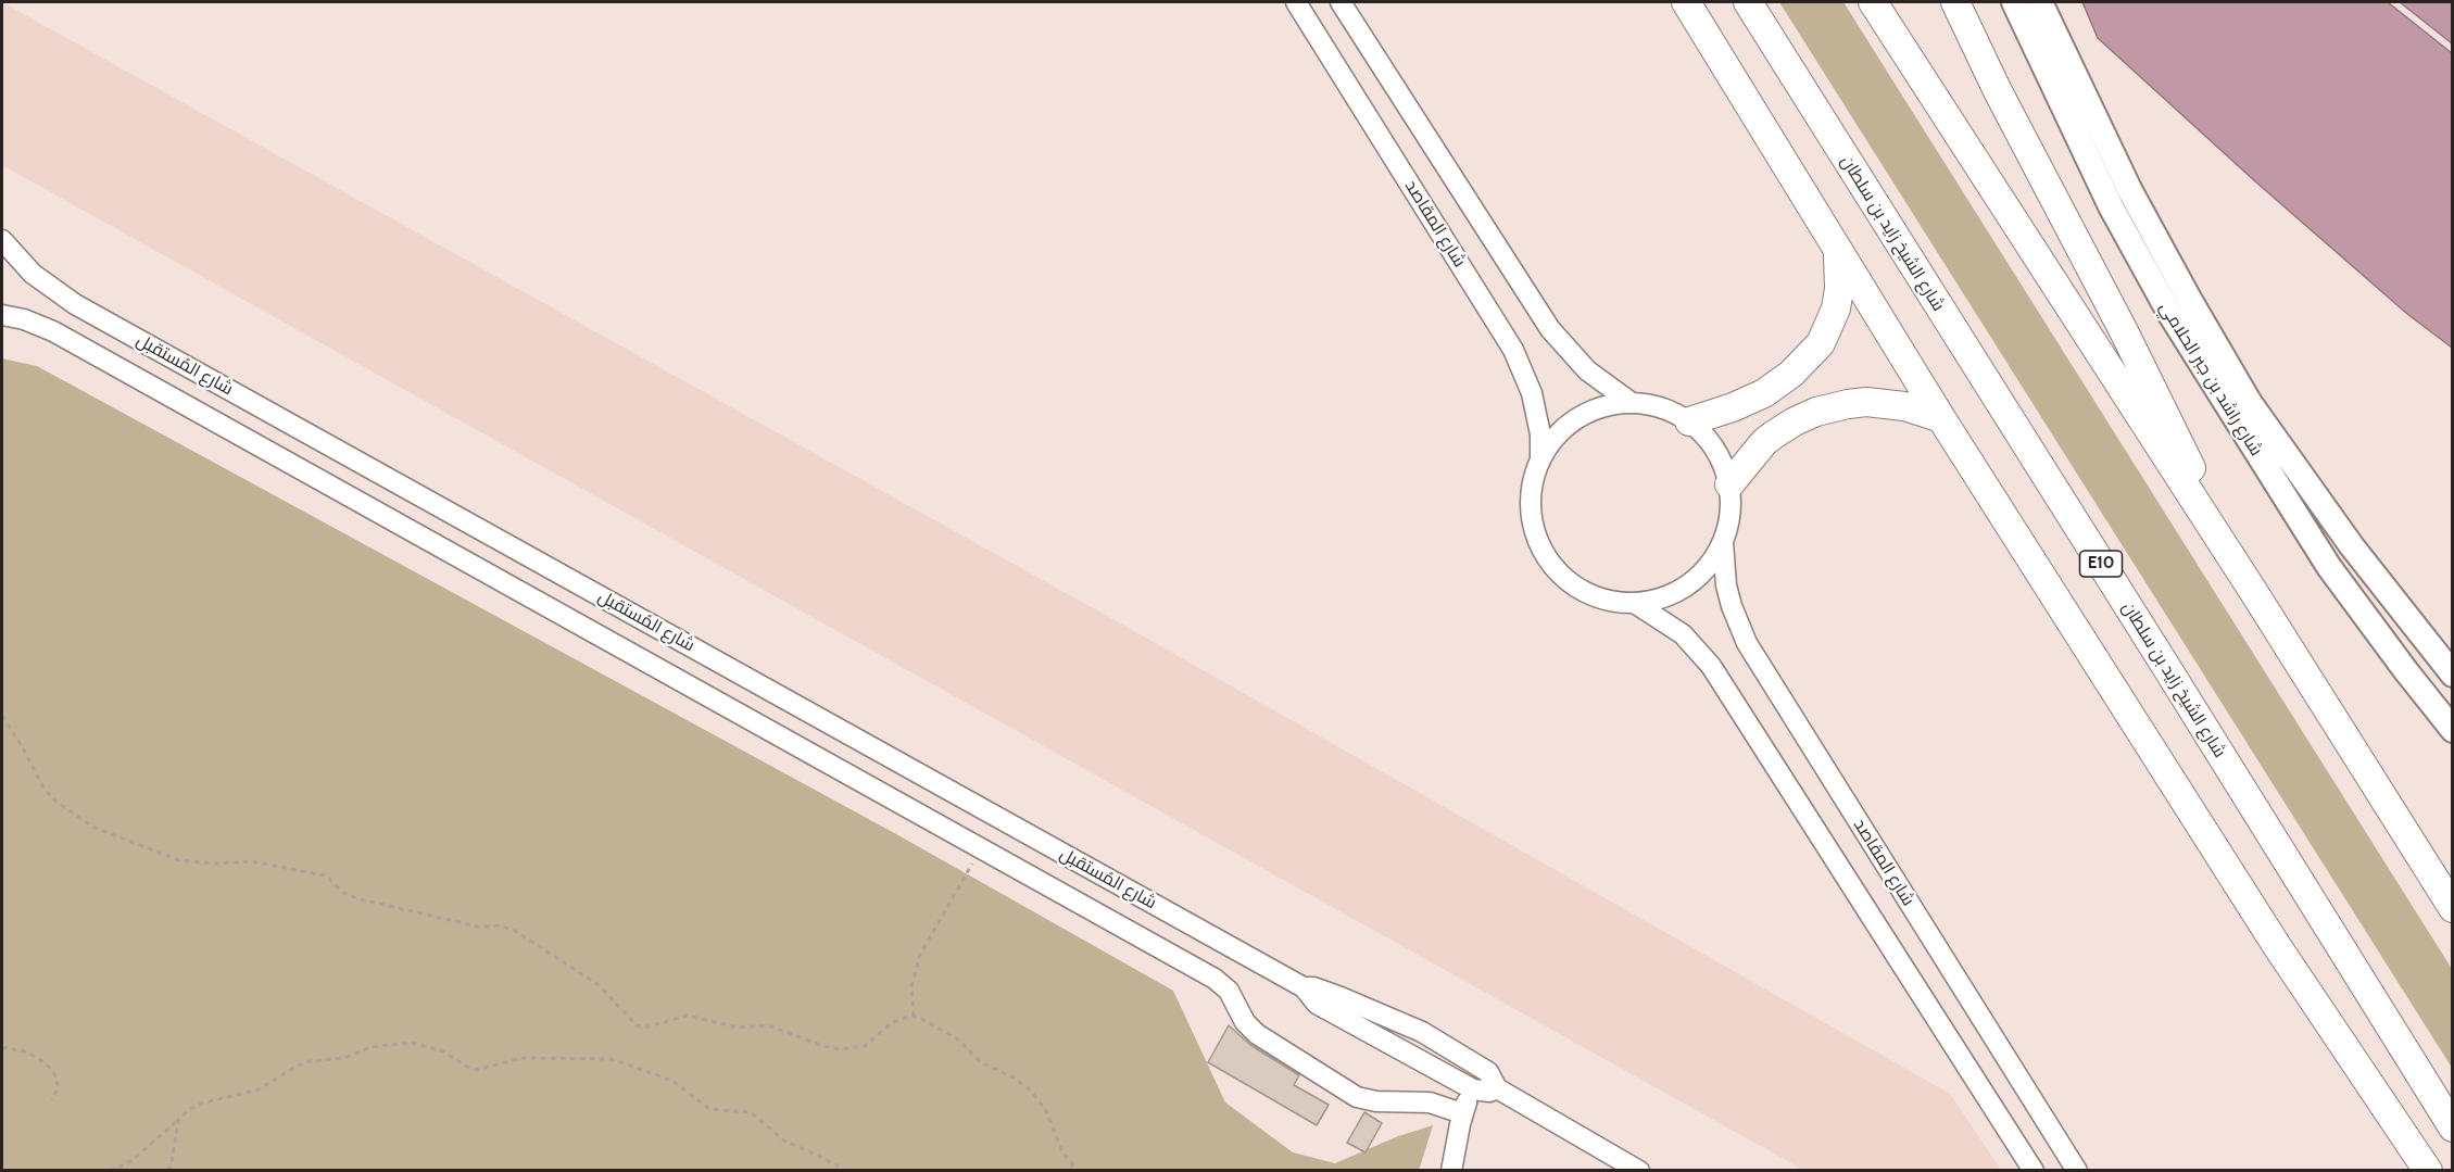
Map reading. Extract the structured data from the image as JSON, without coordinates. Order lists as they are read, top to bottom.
{
  "streets": {
    "highway": ["شارع الشيخ زايد بن سلطان", "E10"],
    "main road": ["شارع راشد بن جبر الحلامي"],
    "street": ["شارع المقاصد", "شارع المُستقبل"]
  }
}
